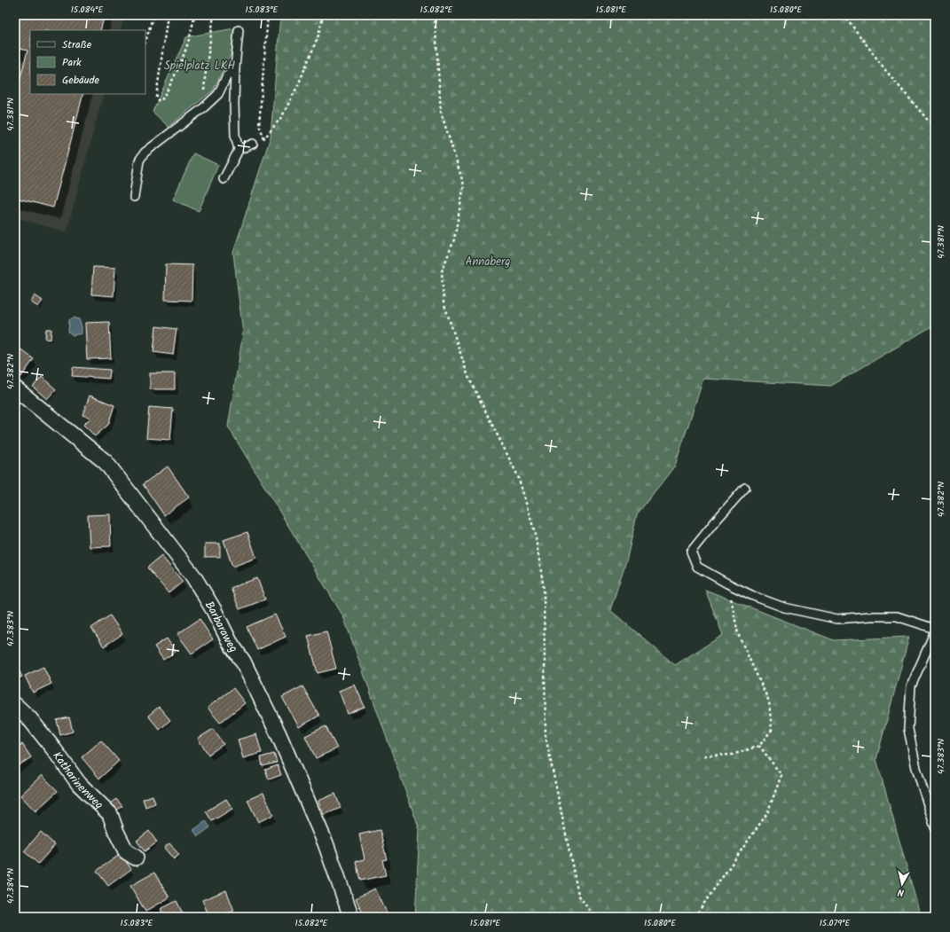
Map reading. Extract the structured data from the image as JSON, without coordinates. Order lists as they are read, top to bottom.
{
  "streets": {
    "street": ["Barbaraweg", "Katharinenweg"]
  },
  "parks": ["Spielplatz LKH", "Annaberg"],
  "legend": ["Straße", "Park", "Gebäude"],
  "north": "bottom",
  "coordinates": [
    "15.084°E",
    "15.083°E",
    "15.082°E",
    "15.081°E",
    "15.080°E",
    "47.381°N",
    "47.382°N",
    "47.383°N",
    "47.384°N",
    "15.079°E"
  ]
}
